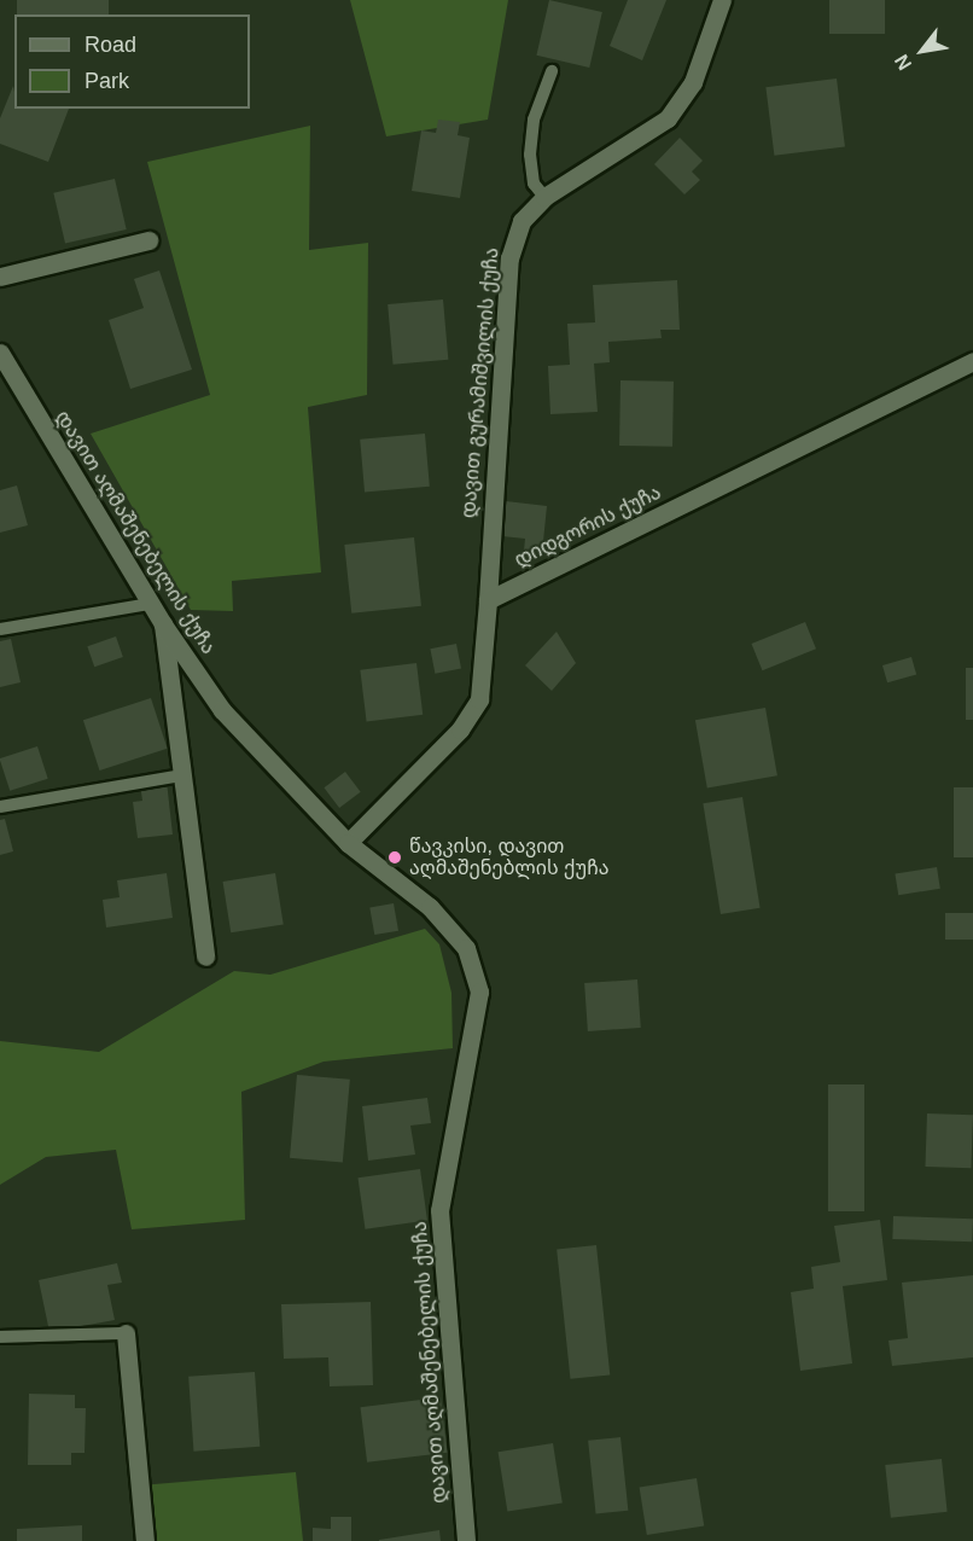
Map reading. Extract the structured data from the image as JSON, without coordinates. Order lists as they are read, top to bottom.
{
  "streets": {
    "street": ["დავით გურამიშვილის ქუჩა", "დიდგორის ქუჩა", "დავით აღმაშენებელის ქუჩა"]
  },
  "crossings": [
    ["დავით გურამიშვილის ქუჩა", "დიდგორის ქუჩა"]
  ],
  "places": ["წავკისი, დავით აღმაშენებლის ქუჩა"],
  "legend": ["Road", "Park"],
  "north": "bottom left"
}
